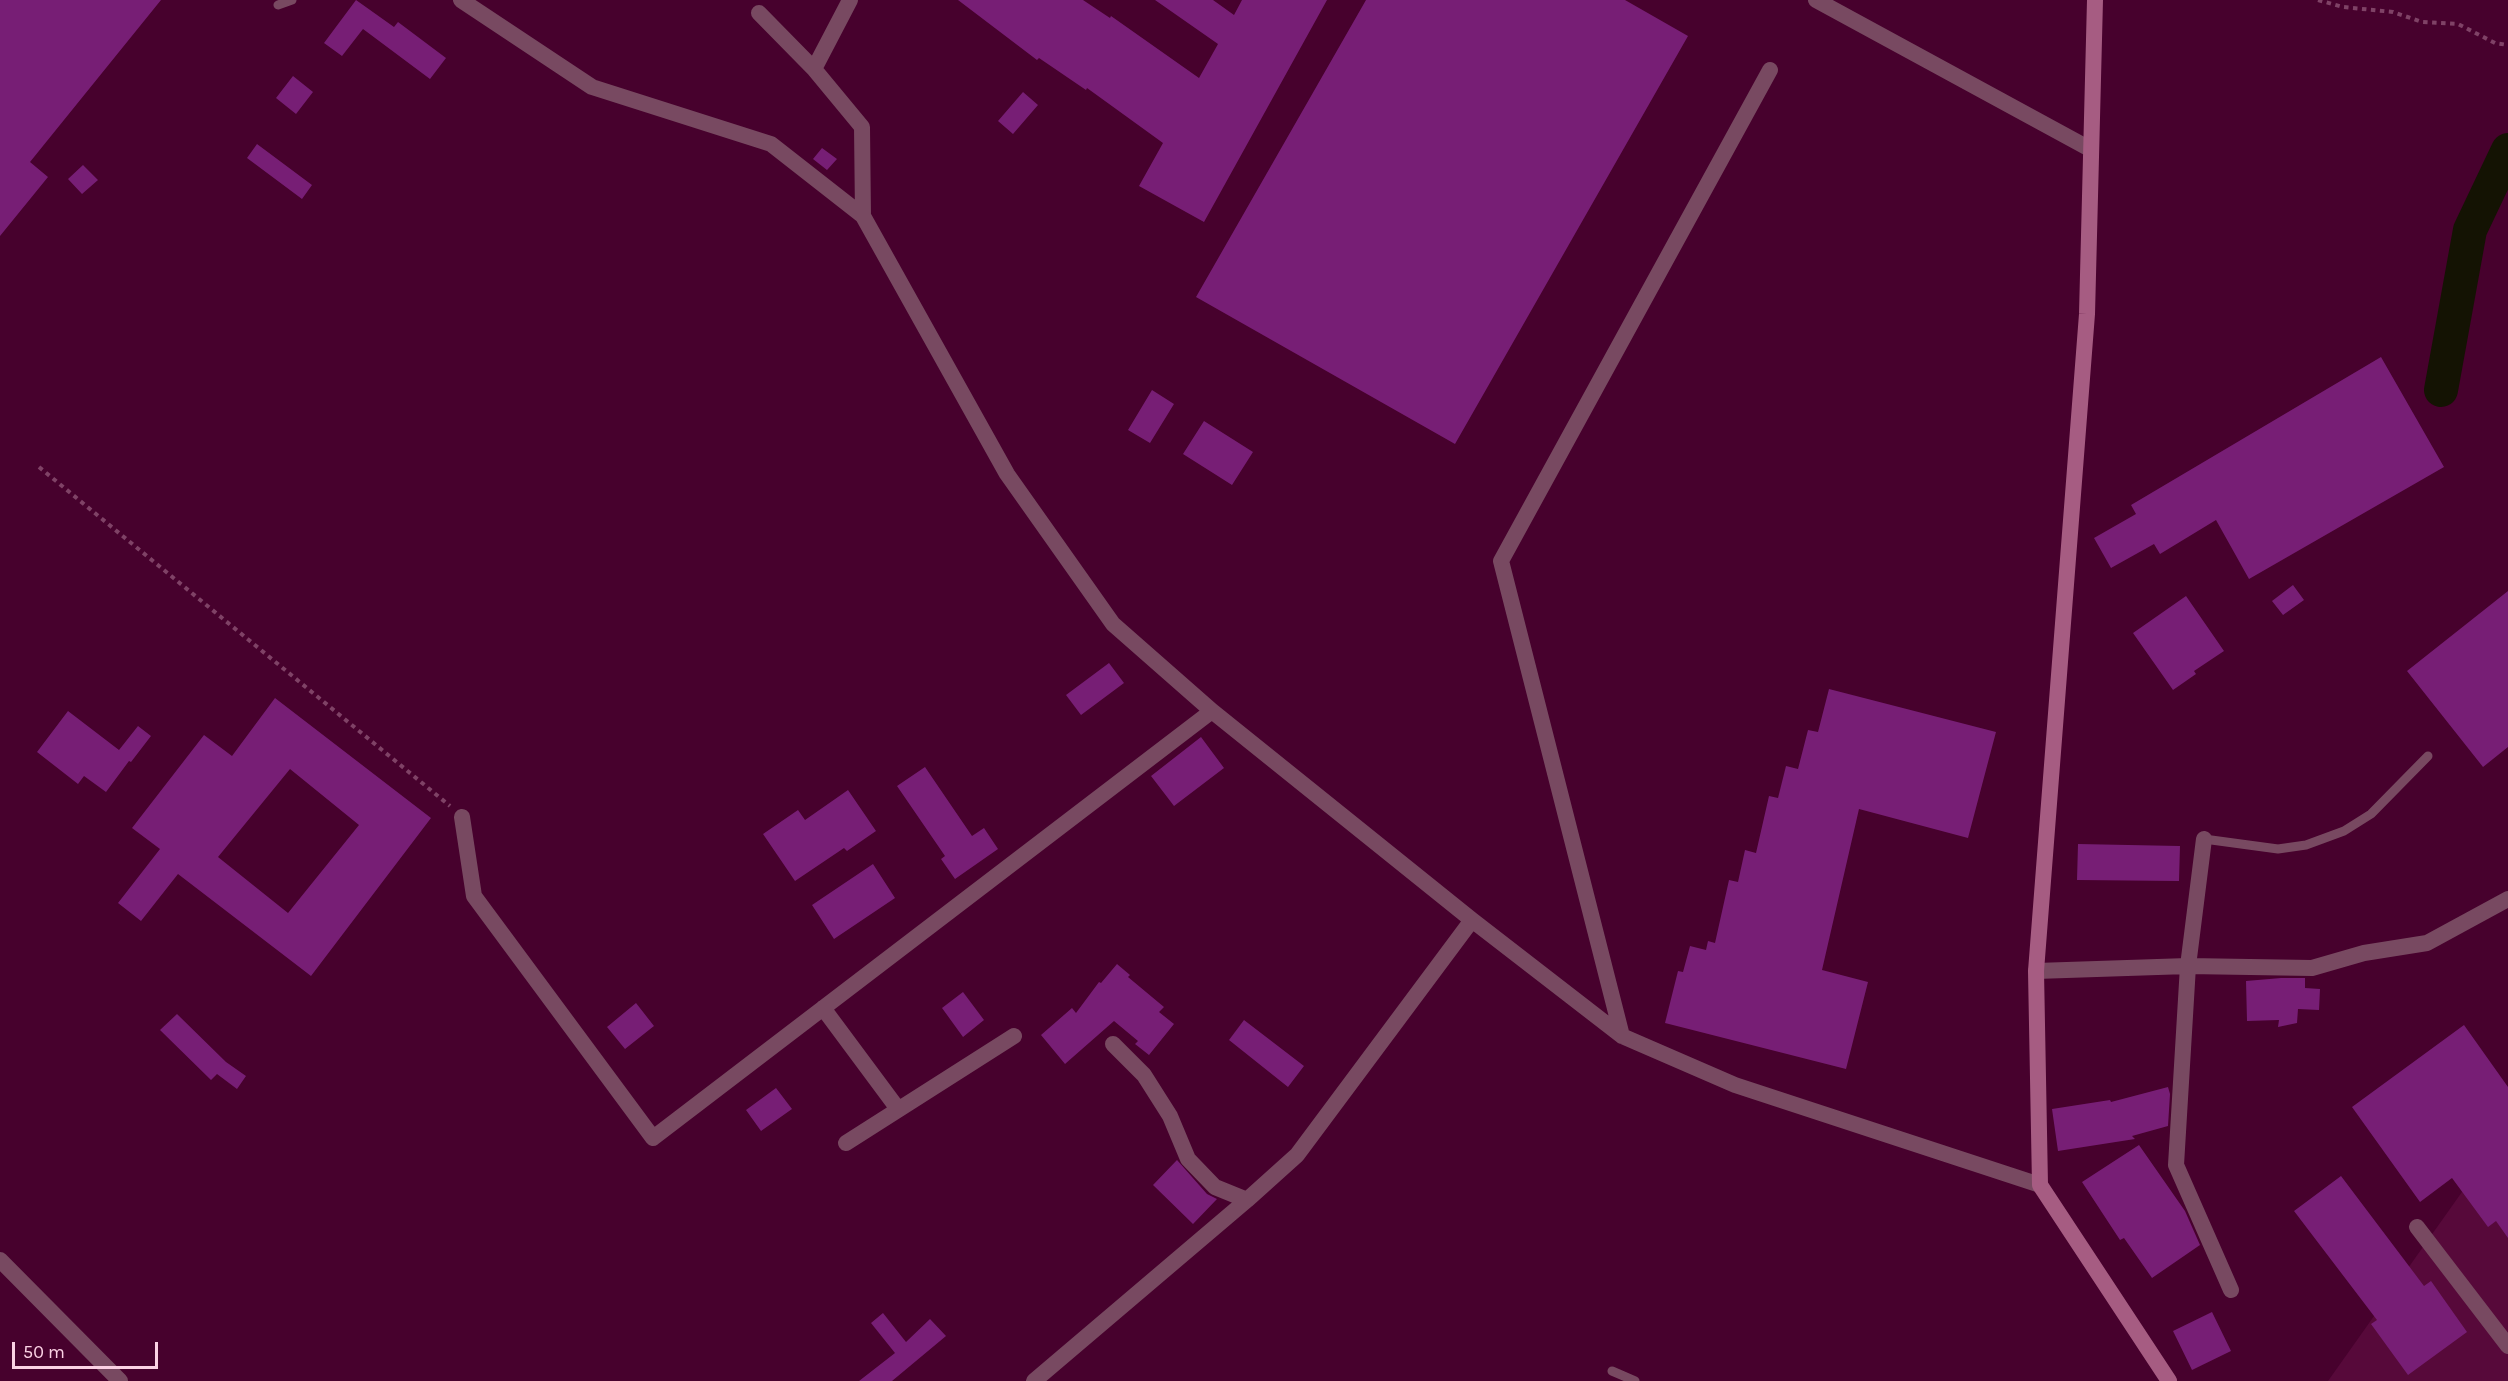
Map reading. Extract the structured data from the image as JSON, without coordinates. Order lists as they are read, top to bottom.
{
  "scale_bar": "50 m"
}
